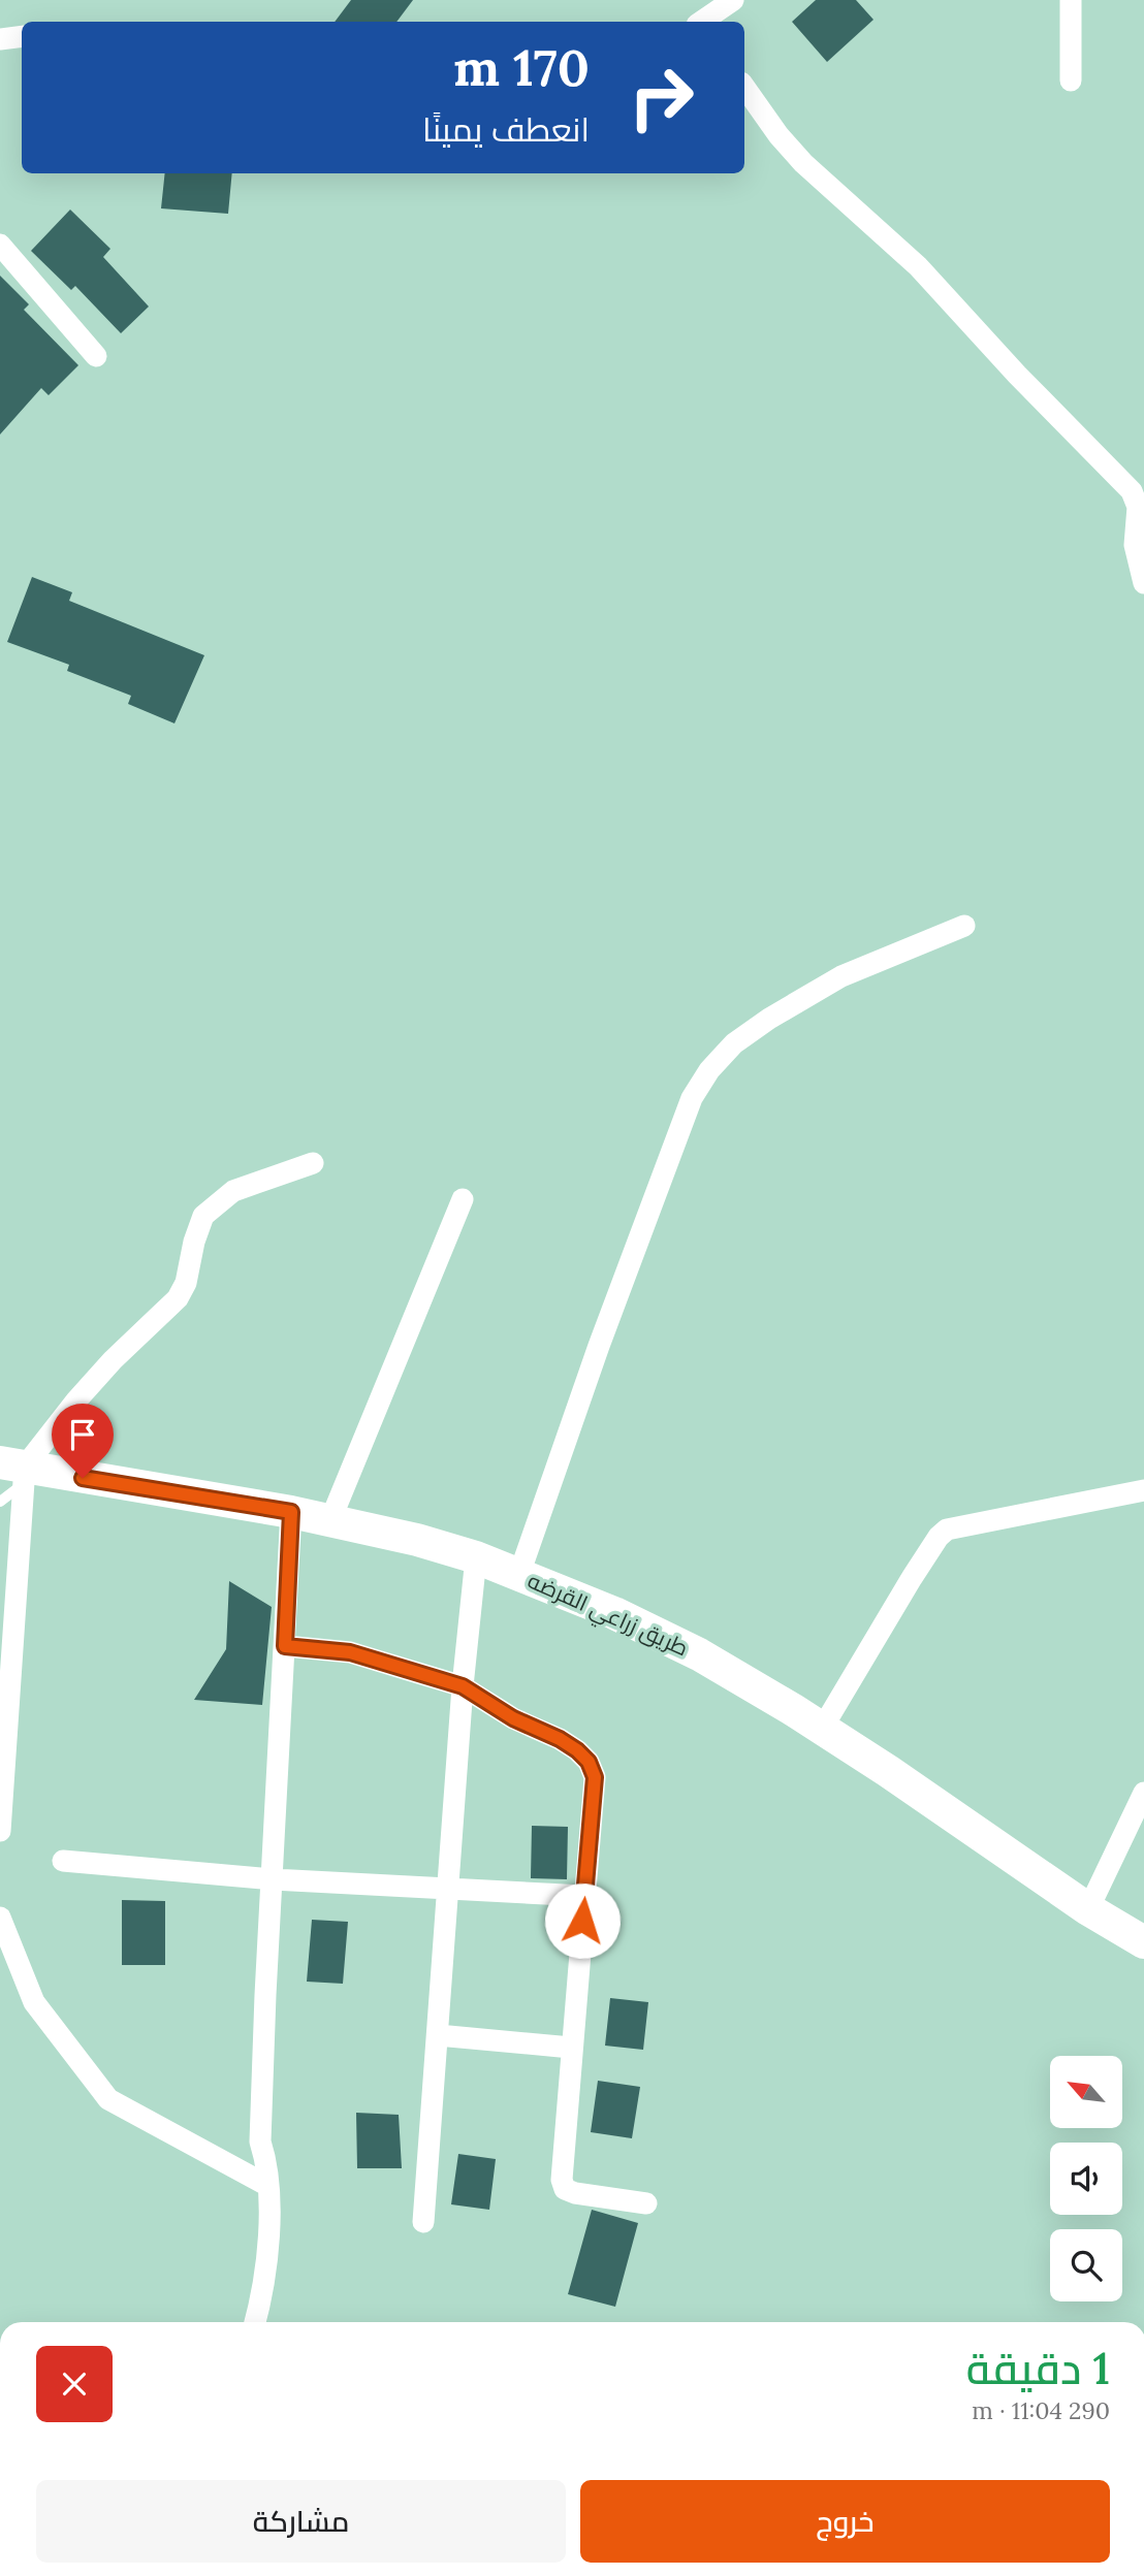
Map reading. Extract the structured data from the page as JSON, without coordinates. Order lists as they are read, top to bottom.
{
  "streets": {
    "main road": ["طريق زراعي القرضه"]
  },
  "north": "top left",
  "page": {
    "turn": ["170 m", "انعطف يمينًا"],
    "heading": ["1 دقيقة", "290 m · 11:04"],
    "buttons": ["خروج", "مشاركة"]
  }
}
